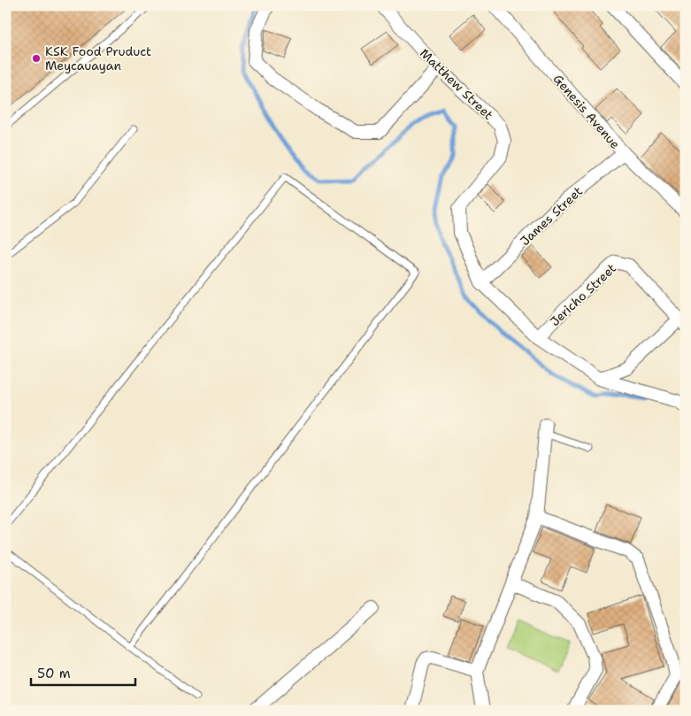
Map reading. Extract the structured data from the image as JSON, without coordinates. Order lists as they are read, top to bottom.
{
  "streets": {
    "street": [
      "Matthew Street",
      "Genesis Avenue",
      "James Street",
      "Jericho Street"
    ]
  },
  "crossings": [
    ["Matthew Street", "James Street"],
    ["Matthew Street", "Jericho Street"],
    ["Genesis Avenue", "James Street"]
  ],
  "places": ["KSK Food Pruduct Meycauayan"],
  "scale_bar": "50 m"
}
